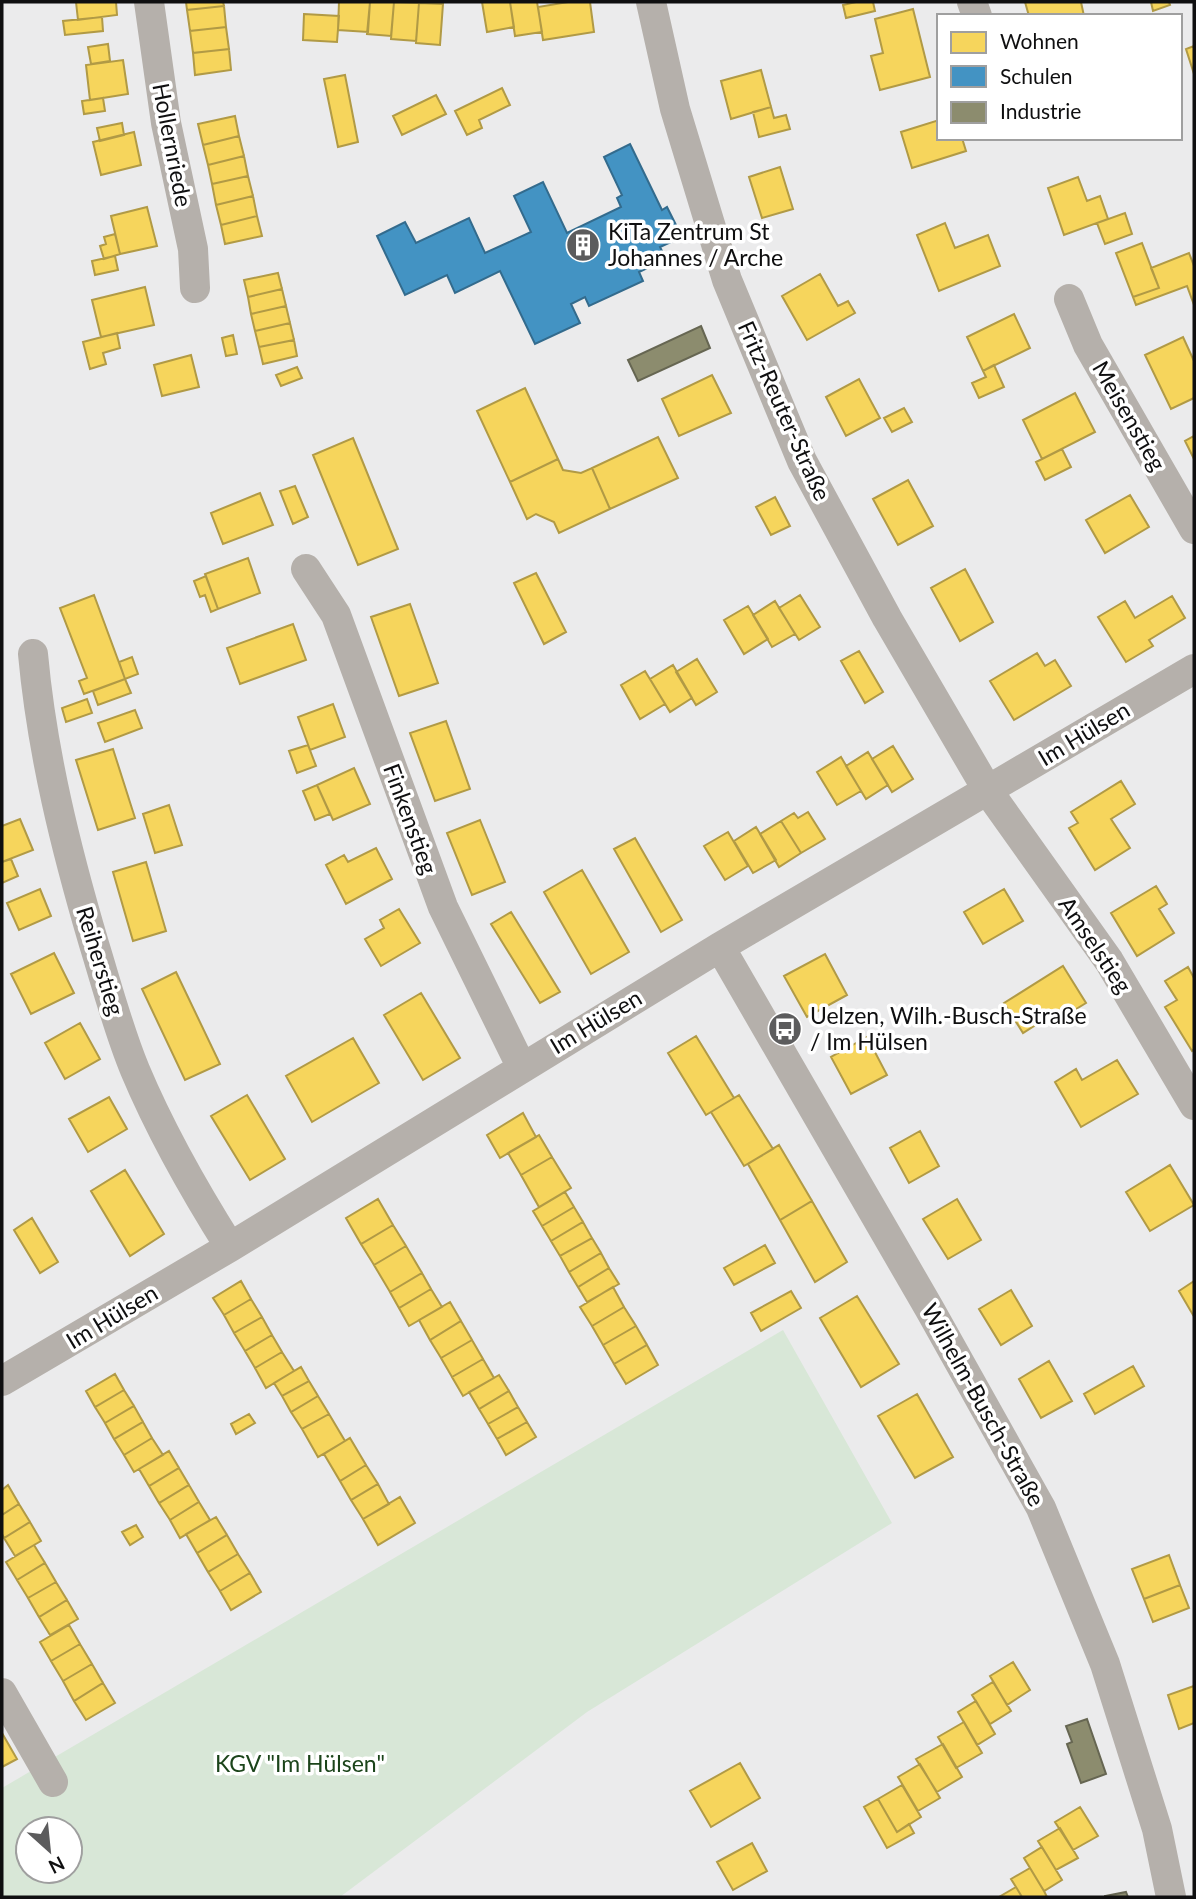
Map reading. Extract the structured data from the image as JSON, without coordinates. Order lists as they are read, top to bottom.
{
  "streets": {
    "street": [
      "Hollernriede",
      "Fritz-Reuter-Straße",
      "Meisenstieg",
      "Im Hülsen",
      "Finkenstieg",
      "Amselstieg",
      "Reiherstieg",
      "Wilhelm-Busch-Straße"
    ]
  },
  "crossings": [
    ["Fritz-Reuter-Straße", "Im Hülsen"],
    ["Fritz-Reuter-Straße", "Amselstieg"],
    ["Im Hülsen", "Finkenstieg"],
    ["Im Hülsen", "Amselstieg"],
    ["Im Hülsen", "Reiherstieg"],
    ["Im Hülsen", "Wilhelm-Busch-Straße"]
  ],
  "parks": ["KGV \"Im Hülsen\""],
  "places": {
    "building": ["KiTa Zentrum St Johannes / Arche"],
    "bus stop": ["Uelzen, Wilh.-Busch-Straße / Im Hülsen"]
  },
  "legend": ["Wohnen", "Schulen", "Industrie"],
  "north": "bottom right"
}
